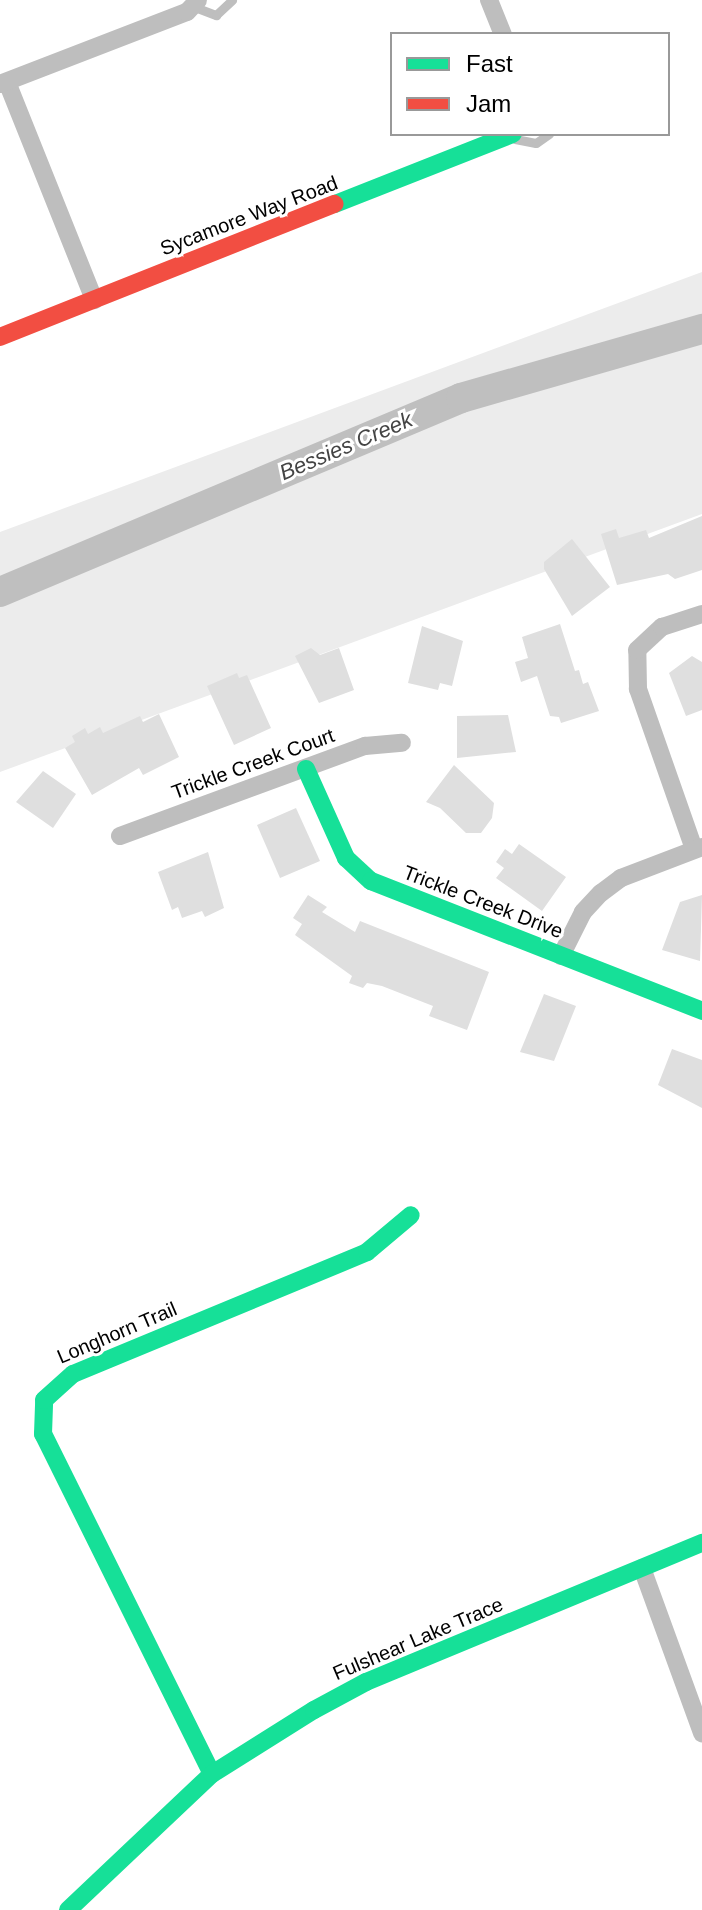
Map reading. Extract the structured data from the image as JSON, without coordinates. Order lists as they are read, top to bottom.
{
  "streets": {
    "street": [
      "Sycamore Way Road",
      "Trickle Creek Court",
      "Trickle Creek Drive",
      "Longhorn Trail",
      "Fulshear Lake Trace"
    ]
  },
  "crossings": [
    ["Trickle Creek Court", "Trickle Creek Drive"],
    ["Longhorn Trail", "Fulshear Lake Trace"]
  ],
  "water": ["Bessies Creek"],
  "legend": ["Fast", "Jam"]
}
